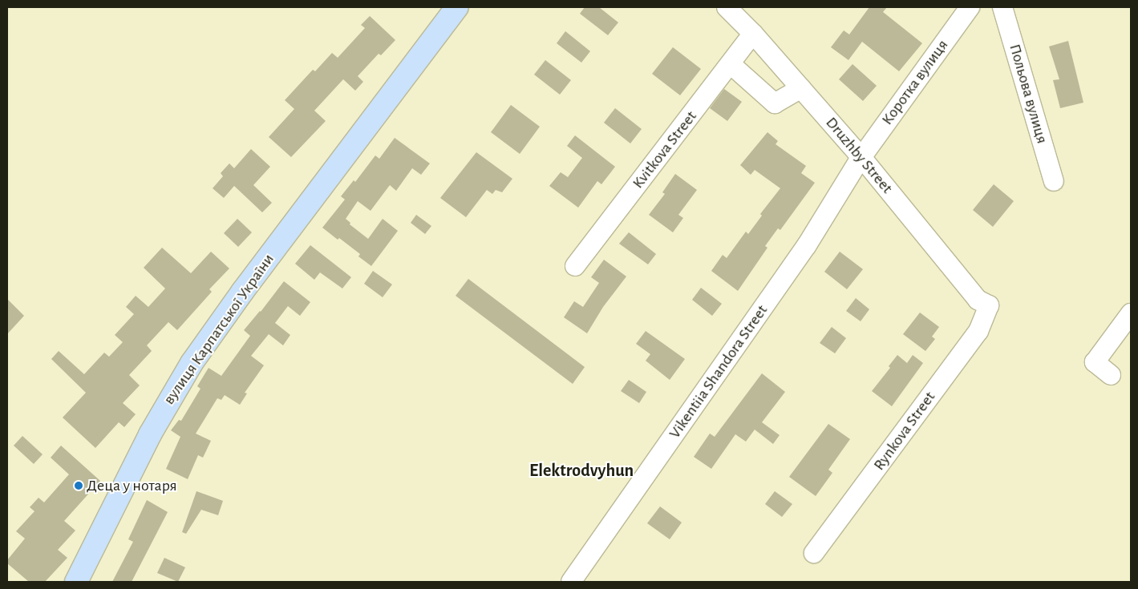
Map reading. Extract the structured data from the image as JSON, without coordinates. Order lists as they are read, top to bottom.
{
  "streets": {
    "main road": ["вулиця Карпатської України"],
    "street": [
      "Коротка вулиця",
      "Польова вулиця",
      "Kvitkova Street",
      "Druzhby Street",
      "Vikentiia Shandora Street",
      "Rynkova Street"
    ]
  },
  "crossings": [
    ["Коротка вулиця", "Druzhby Street"],
    ["Коротка вулиця", "Vikentiia Shandora Street"],
    ["Kvitkova Street", "Druzhby Street"],
    ["Druzhby Street", "Vikentiia Shandora Street"],
    ["Druzhby Street", "Rynkova Street"]
  ],
  "districts": ["Elektrodvyhun"],
  "places": ["Деца у нотаря"]
}
